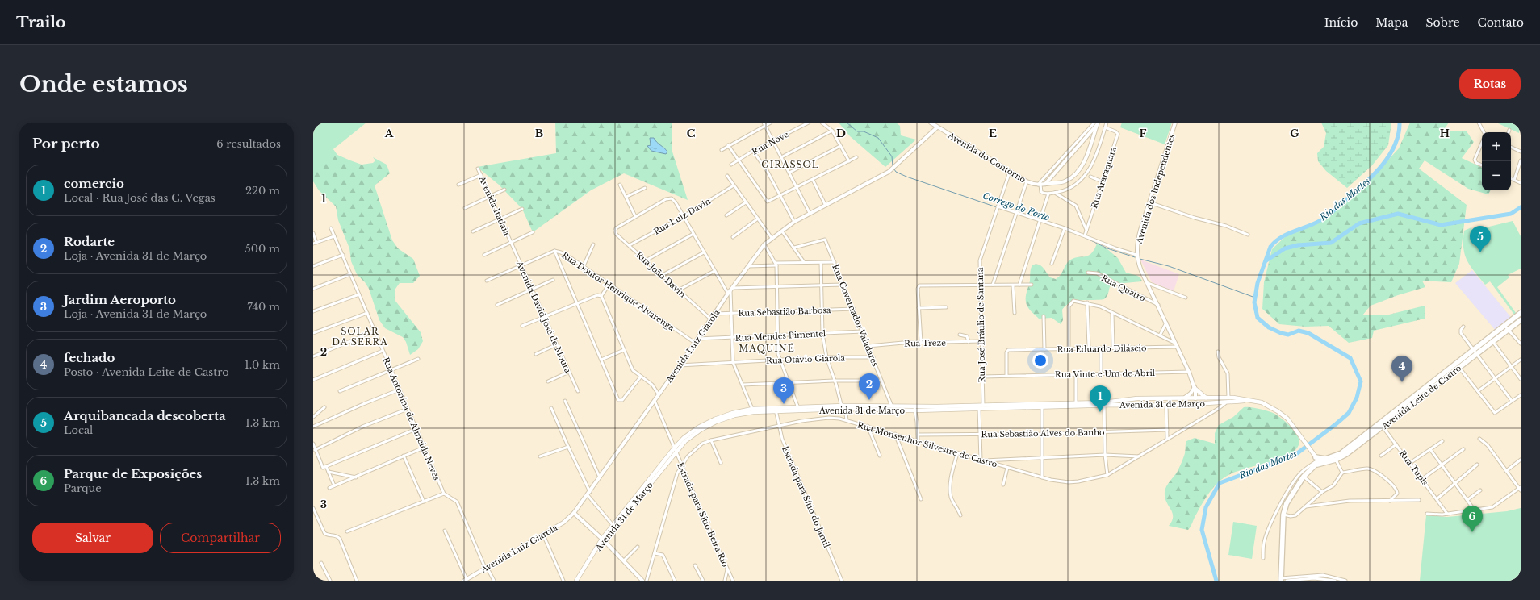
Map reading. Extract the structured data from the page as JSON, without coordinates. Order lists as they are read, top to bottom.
{
  "streets": {
    "highway": ["Avenida Leite de Castro"],
    "main road": ["Avenida 31 de Março"],
    "street": [
      "Rua Nove",
      "Avenida do Contorno",
      "Rua Araraquara",
      "Avenida dos Independentes",
      "Avenida Itatiaia",
      "Rua Luiz Davin",
      "Rua João Davin",
      "Rua Quatro",
      "Rua Doutor Henrique Alvarenga",
      "Rua Sebastião Barbosa",
      "Rua Governador Valadares",
      "Avenida David José de Moura",
      "Rua José Bráulio de Santana",
      "Rua Mendes Pimentel",
      "Rua Treze",
      "Avenida Luiz Giarola",
      "Rua Eduardo Diláscio",
      "Rua Otávio Giarola",
      "Rua Vinte e Um de Abril",
      "Rua Antonina de Almeida Neves",
      "Rua Sebastião Alves do Banho",
      "Rua Monsenhor Silvestre de Castro",
      "Rua Tupis",
      "Estrada para Sítio do Jamil",
      "Estrada para Sítio Beira Rio"
    ]
  },
  "crossings": [
    ["Avenida do Contorno", "Rua José Bráulio de Santana"],
    ["Avenida do Contorno", "Avenida Luiz Giarola"],
    ["Avenida Itatiaia", "Avenida David José de Moura"],
    ["Rua Luiz Davin", "Rua João Davin"],
    ["Rua João Davin", "Avenida Luiz Giarola"],
    ["Rua Doutor Henrique Alvarenga", "Avenida David José de Moura"],
    ["Rua Doutor Henrique Alvarenga", "Avenida Luiz Giarola"],
    ["Rua Sebastião Barbosa", "Rua Governador Valadares"],
    ["Rua Sebastião Barbosa", "Avenida Luiz Giarola"],
    ["Rua Governador Valadares", "Rua Mendes Pimentel"],
    ["Rua Governador Valadares", "Rua Treze"],
    ["Rua Governador Valadares", "Rua Otávio Giarola"],
    ["Rua Governador Valadares", "Avenida 31 de Março"],
    ["Rua José Bráulio de Santana", "Rua Treze"],
    ["Rua José Bráulio de Santana", "Rua Vinte e Um de Abril"],
    ["Rua José Bráulio de Santana", "Avenida 31 de Março"],
    ["Rua José Bráulio de Santana", "Rua Sebastião Alves do Banho"],
    ["Rua José Bráulio de Santana", "Rua Monsenhor Silvestre de Castro"],
    ["Rua Mendes Pimentel", "Avenida Luiz Giarola"],
    ["Avenida Luiz Giarola", "Rua Otávio Giarola"],
    ["Avenida Luiz Giarola", "Estrada para Sítio Beira Rio"],
    ["Rua Eduardo Diláscio", "Rua Vinte e Um de Abril"],
    ["Avenida Leite de Castro", "Avenida 31 de Março"],
    ["Avenida Leite de Castro", "Rua Tupis"],
    ["Avenida 31 de Março", "Rua Monsenhor Silvestre de Castro"],
    ["Avenida 31 de Março", "Estrada para Sítio do Jamil"],
    ["Avenida 31 de Março", "Estrada para Sítio Beira Rio"],
    ["Rua Monsenhor Silvestre de Castro", "Estrada para Sítio do Jamil"],
    ["Rua Monsenhor Silvestre de Castro", "Estrada para Sítio Beira Rio"]
  ],
  "districts": ["GIRASSOL", "SOLAR DA SERRA", "MAQUINÉ"],
  "water": ["Rio das Mortes", "Corrego do Porto"],
  "page": {
    "header": "Trailo",
    "nav": [
      "Início",
      "Mapa",
      "Sobre",
      "Contato"
    ],
    "buttons": [
      "Rotas",
      ["Salvar", "Compartilhar"]
    ],
    "title": "Onde estamos",
    "heading": ["Por perto", "6 resultados"],
    "map_buttons": ["+", "−"],
    "list": [
      {
        "mark": "1",
        "name": "comercio",
        "note": "Local · Rua José das C. Vegas",
        "value": "220 m"
      },
      {
        "mark": "2",
        "name": "Rodarte",
        "note": "Loja · Avenida 31 de Março",
        "value": "500 m"
      },
      {
        "mark": "3",
        "name": "Jardim Aeroporto",
        "note": "Loja · Avenida 31 de Março",
        "value": "740 m"
      },
      {
        "mark": "4",
        "name": "fechado",
        "note": "Posto · Avenida Leite de Castro",
        "value": "1.0 km"
      },
      {
        "mark": "5",
        "name": "Arquibancada descoberta",
        "note": "Local",
        "value": "1.3 km"
      },
      {
        "mark": "6",
        "name": "Parque de Exposições",
        "note": "Parque",
        "value": "1.3 km"
      }
    ],
    "pins": [
      "5",
      "4",
      "2",
      "3",
      "1",
      "6"
    ]
  },
  "grid": {
    "columns": [
      "A",
      "B",
      "C",
      "D",
      "E",
      "F",
      "G",
      "H"
    ],
    "rows": ["1", "2", "3"]
  }
}
